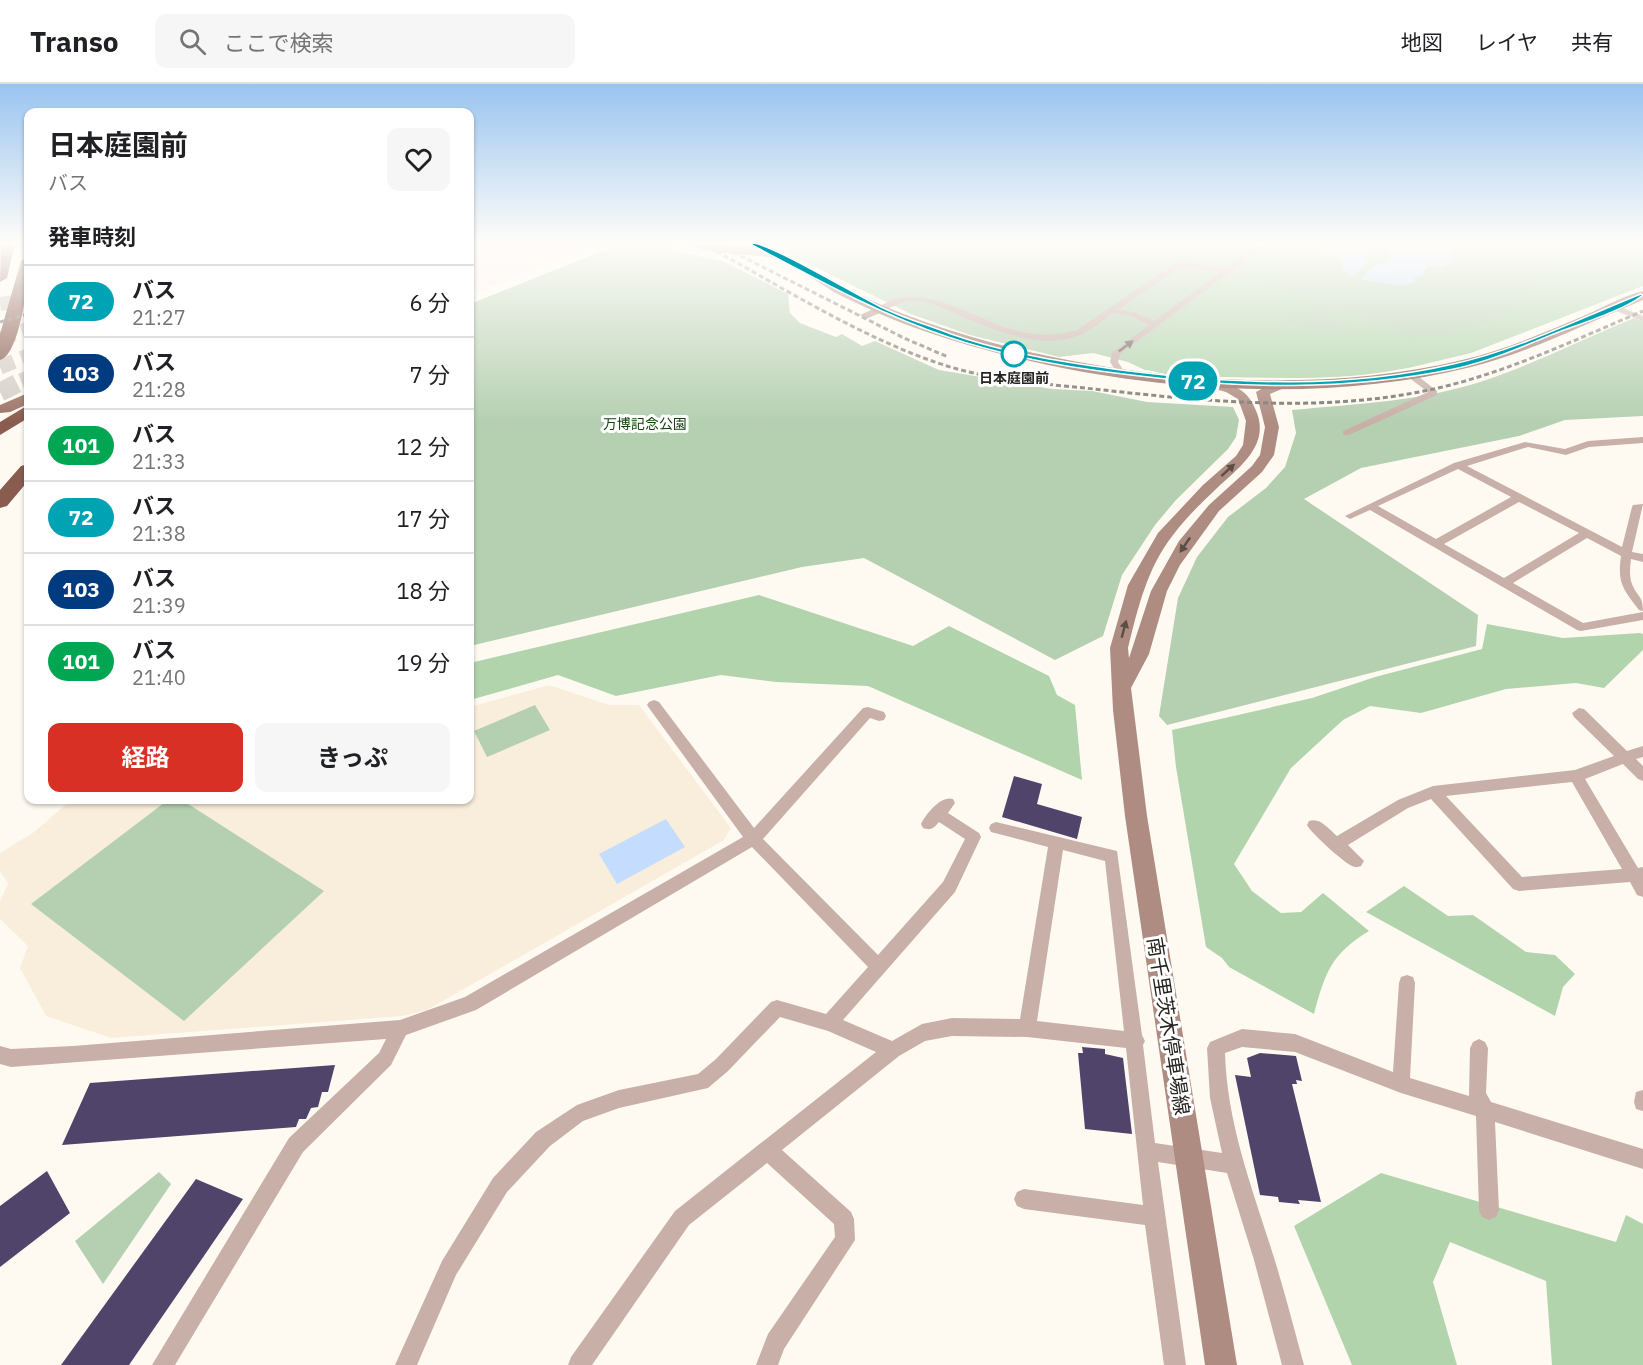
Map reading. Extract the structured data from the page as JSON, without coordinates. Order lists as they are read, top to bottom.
{
  "streets": {
    "main road": ["南千里茨木停車場線"]
  },
  "parks": ["万博記念公園"],
  "places": ["日本庭園前"],
  "lines": ["bus line 72"],
  "page": {
    "header": "Transo",
    "search": "ここで検索",
    "nav": ["地図", "レイヤ", "共有"],
    "on_map": "72",
    "heading": [
      ["日本庭園前", "バス"],
      "発車時刻"
    ],
    "list": [
      {
        "mark": "72",
        "name": "バス",
        "note": "21:27",
        "value": "6 分"
      },
      {
        "mark": "103",
        "name": "バス",
        "note": "21:28",
        "value": "7 分"
      },
      {
        "mark": "101",
        "name": "バス",
        "note": "21:33",
        "value": "12 分"
      },
      {
        "mark": "72",
        "name": "バス",
        "note": "21:38",
        "value": "17 分"
      },
      {
        "mark": "103",
        "name": "バス",
        "note": "21:39",
        "value": "18 分"
      },
      {
        "mark": "101",
        "name": "バス",
        "note": "21:40",
        "value": "19 分"
      }
    ],
    "buttons": ["経路", "きっぷ"]
  }
}
